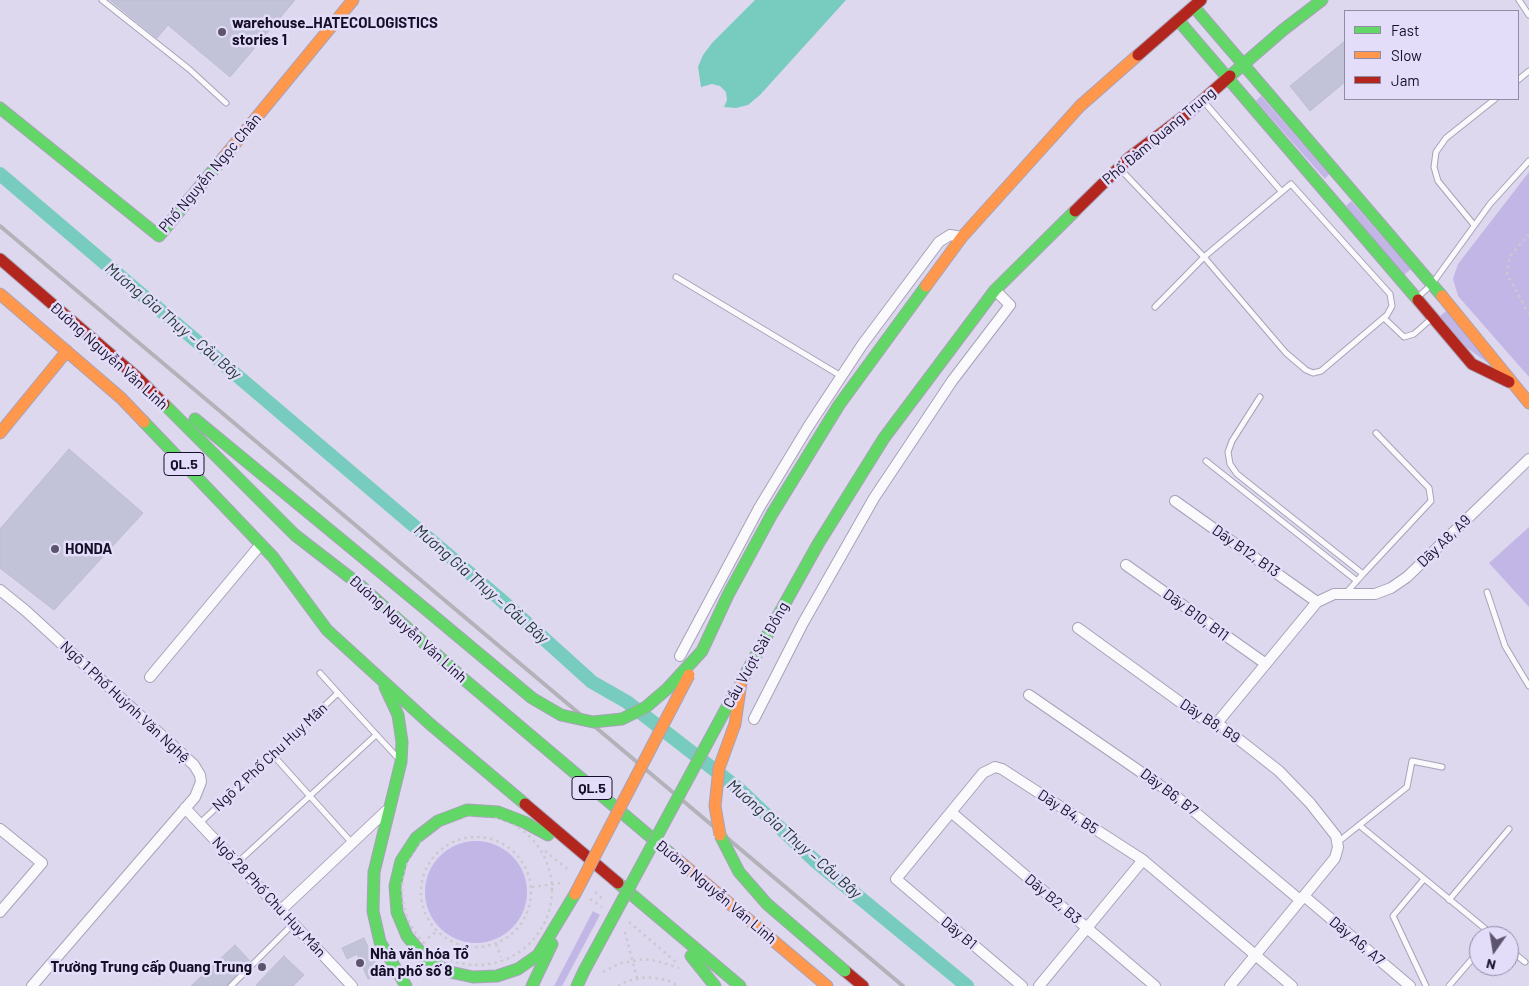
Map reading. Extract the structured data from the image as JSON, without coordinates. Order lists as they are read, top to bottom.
{
  "streets": {
    "main road": [
      "Phố Đàm Quang Trung",
      "Phố Nguyễn Ngọc Chân",
      "Đường Nguyễn Văn Linh",
      "QL.5",
      "Cầu Vượt Sài Đồng"
    ],
    "street": [
      "Dãy A8, A9",
      "Dãy B12, B13",
      "Dãy B10, B11",
      "Ngõ 1 Phố Huỳnh Văn Nghệ",
      "Dãy B8, B9",
      "Dãy B6, B7",
      "Dãy B4, B5",
      "Ngõ 28 Phố Chu Huy Mân",
      "Dãy B2, B3",
      "Dãy B1",
      "Dãy A6, A7"
    ],
    "lane": ["Ngõ 2 Phố Chu Huy Mân"]
  },
  "crossings": [
    ["Phố Đàm Quang Trung", "Cầu Vượt Sài Đồng"],
    ["Dãy A8, A9", "Dãy B12, B13"],
    ["Ngõ 1 Phố Huỳnh Văn Nghệ", "Ngõ 28 Phố Chu Huy Mân"],
    ["Ngõ 2 Phố Chu Huy Mân", "Ngõ 28 Phố Chu Huy Mân"],
    ["Dãy B6, B7", "Dãy A6, A7"],
    ["Dãy B4, B5", "Dãy B2, B3"],
    ["Dãy B4, B5", "Dãy B1"]
  ],
  "water": ["Mương Gia Thụy – Cầu Bây"],
  "places": [
    "warehouse_HATECOLOGISTICS stories 1",
    "HONDA",
    "Nhà văn hóa Tổ dân phố số 8",
    "Trường Trung cấp Quang Trung"
  ],
  "legend": ["Fast", "Slow", "Jam"],
  "north": "bottom"
}
